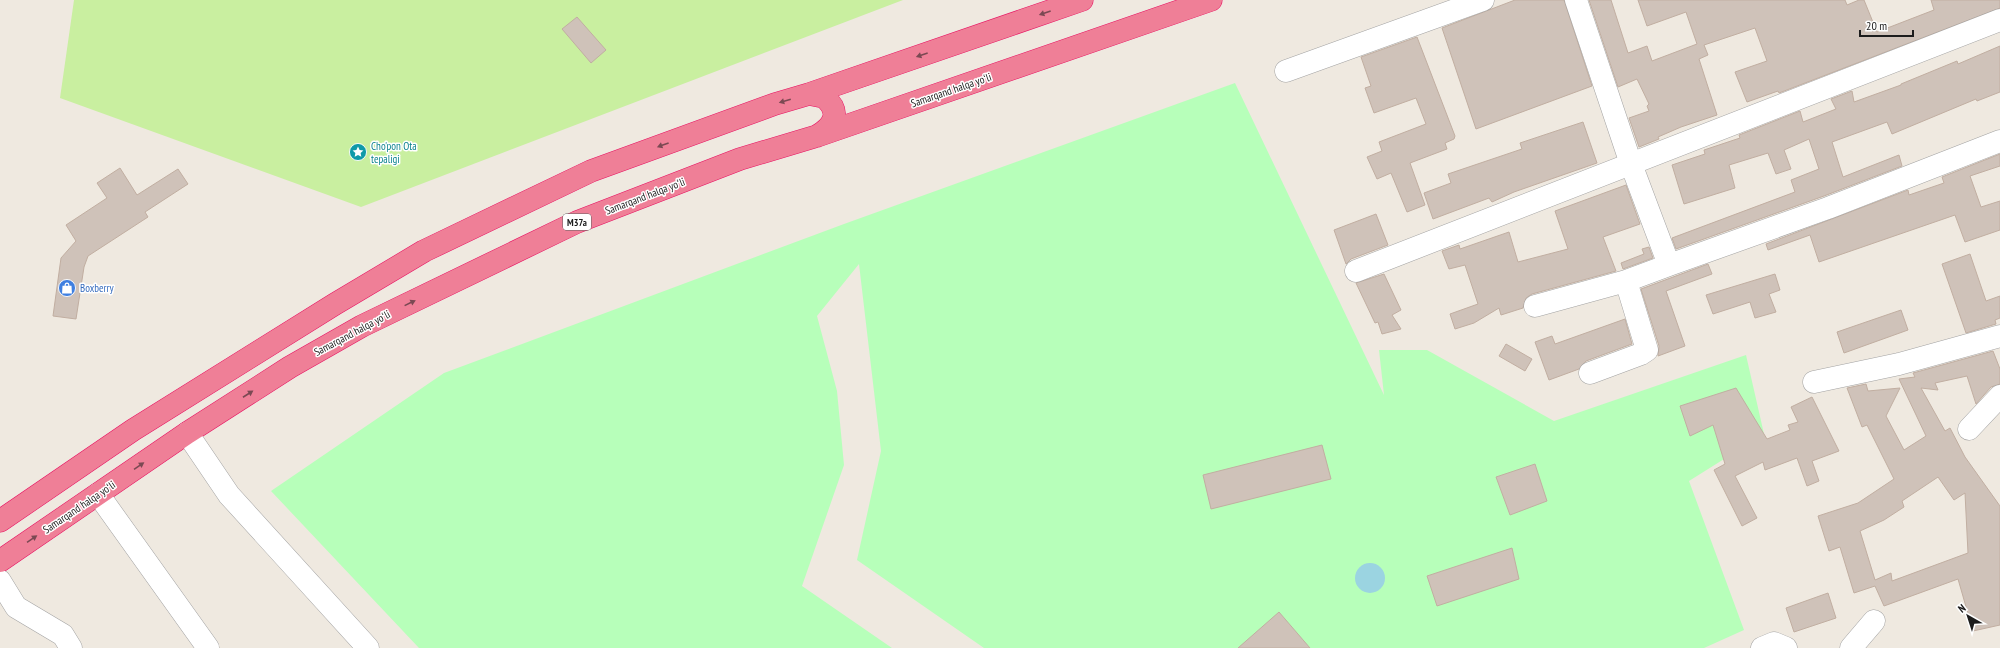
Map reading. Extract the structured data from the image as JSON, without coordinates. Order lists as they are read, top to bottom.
{
  "streets": {
    "highway": ["Samarqand halqa yoʻli", "M37a"]
  },
  "places": {
    "place": ["Cho'pon Ota tepaligi"],
    "shop": ["Boxberry"]
  },
  "scale_bar": "20 m",
  "north": "top left"
}
